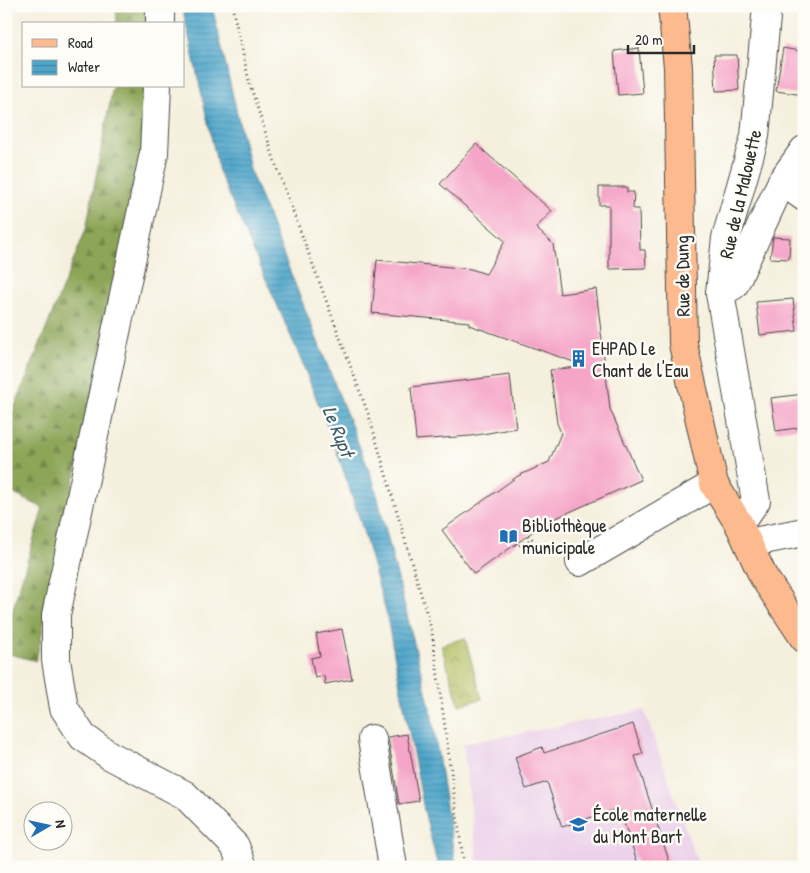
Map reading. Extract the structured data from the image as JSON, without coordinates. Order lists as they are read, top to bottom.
{
  "streets": {
    "main road": ["Rue de Dung"],
    "street": ["Rue de la Malouette"]
  },
  "crossings": [
    ["Rue de la Malouette", "Rue de Dung"]
  ],
  "water": ["Le Rupt"],
  "places": {
    "building": ["EHPAD Le Chant de l'Eau"],
    "library": ["Bibliothèque municipale"],
    "school or university": ["École maternelle du Mont Bart"]
  },
  "legend": ["Road", "Water"],
  "scale_bar": "20 m",
  "north": "right"
}
